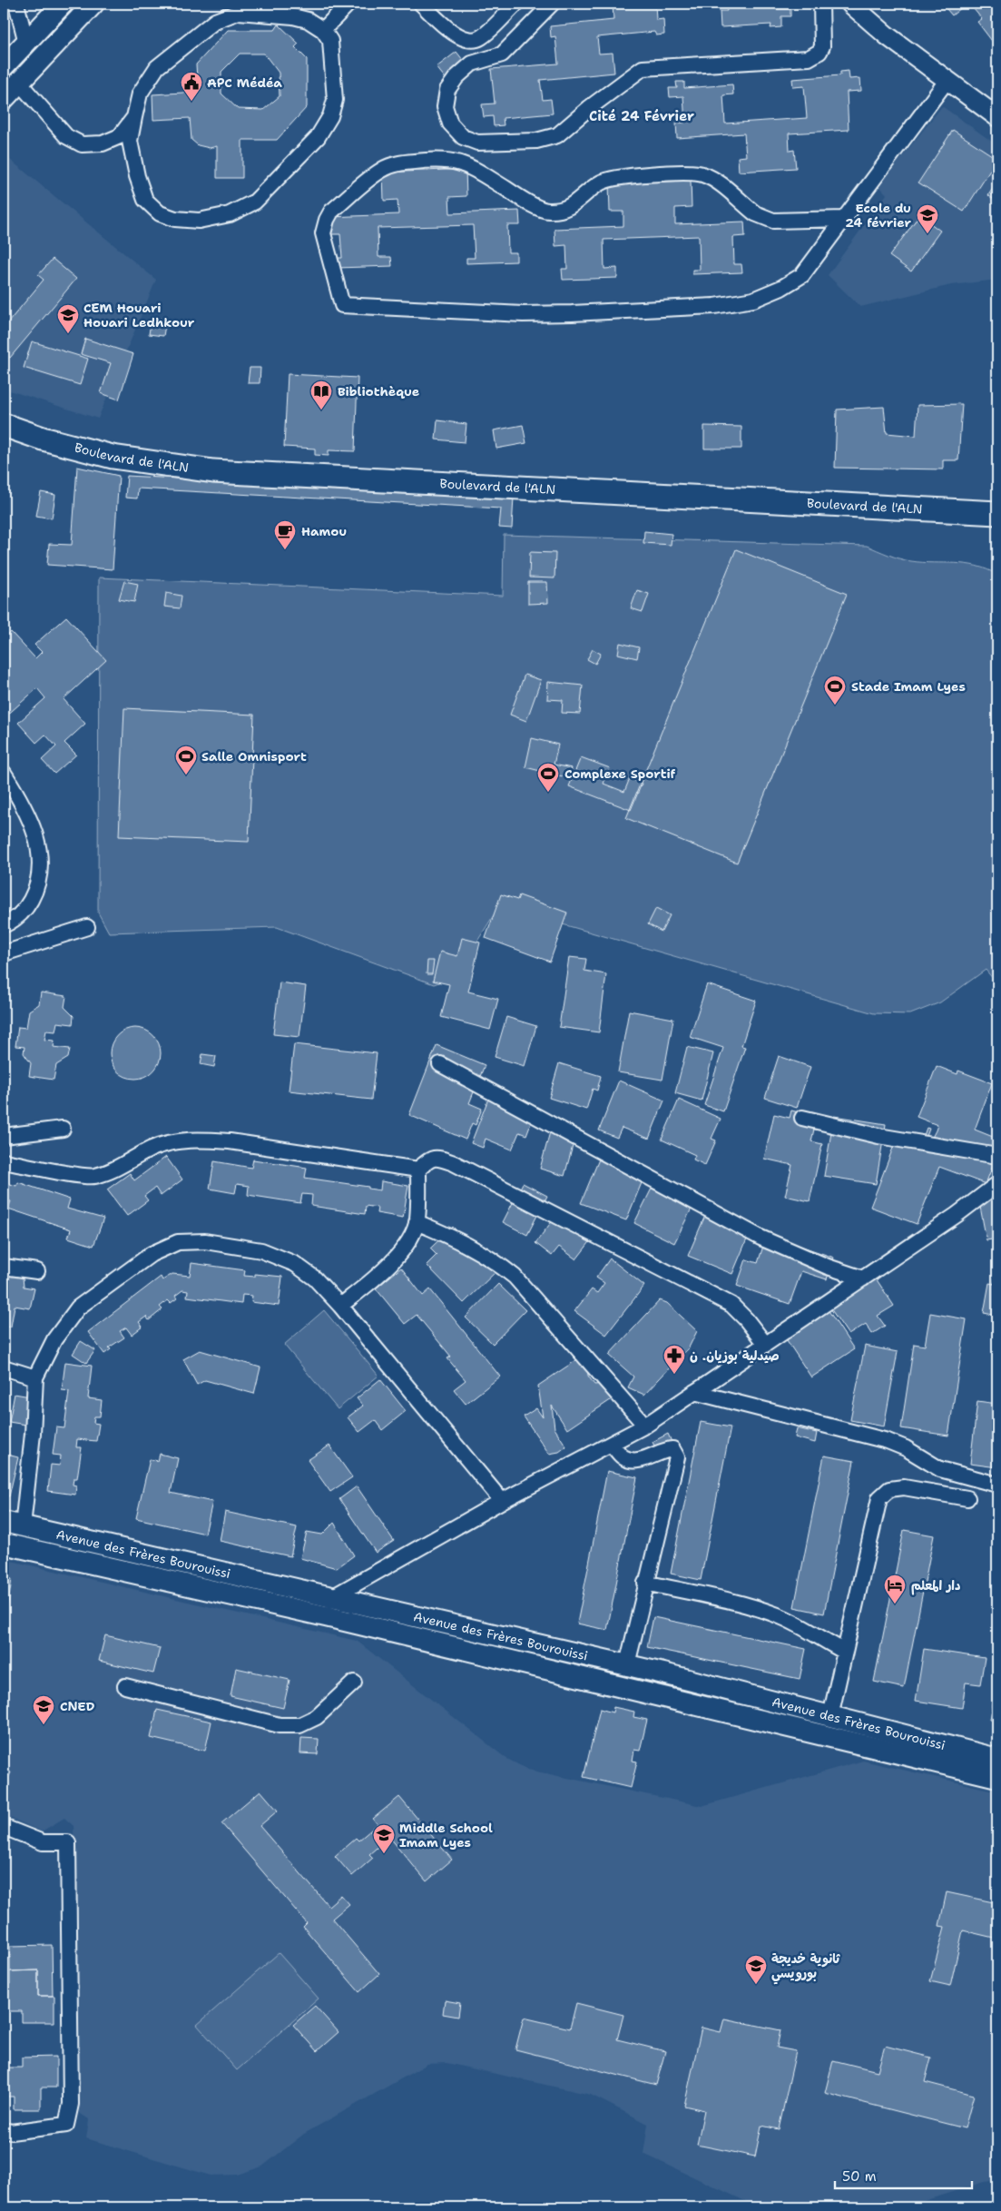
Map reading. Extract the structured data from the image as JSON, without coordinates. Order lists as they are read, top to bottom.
{
  "streets": {
    "main road": ["Boulevard de l'ALN", "Avenue des Frères Bourouissi"]
  },
  "districts": ["Cité 24 Février"],
  "places": {
    "public building": ["APC Médéa"],
    "school or university": [
      "Ecole du 24 février",
      "CEM Houari Houari Ledhkour",
      "CNED",
      "Middle School Imam Lyes",
      "ثانوية خديجة بورويسي"
    ],
    "library": ["Bibliothèque"],
    "cafe": ["Hamou"],
    "sports": ["Stade Imam Lyes", "Salle Omnisport", "Complexe Sportif"],
    "pharmacy": ["صيدلية بوزيان. ن"],
    "hotel": ["دار المعلم"]
  },
  "scale_bar": "50 m"
}
